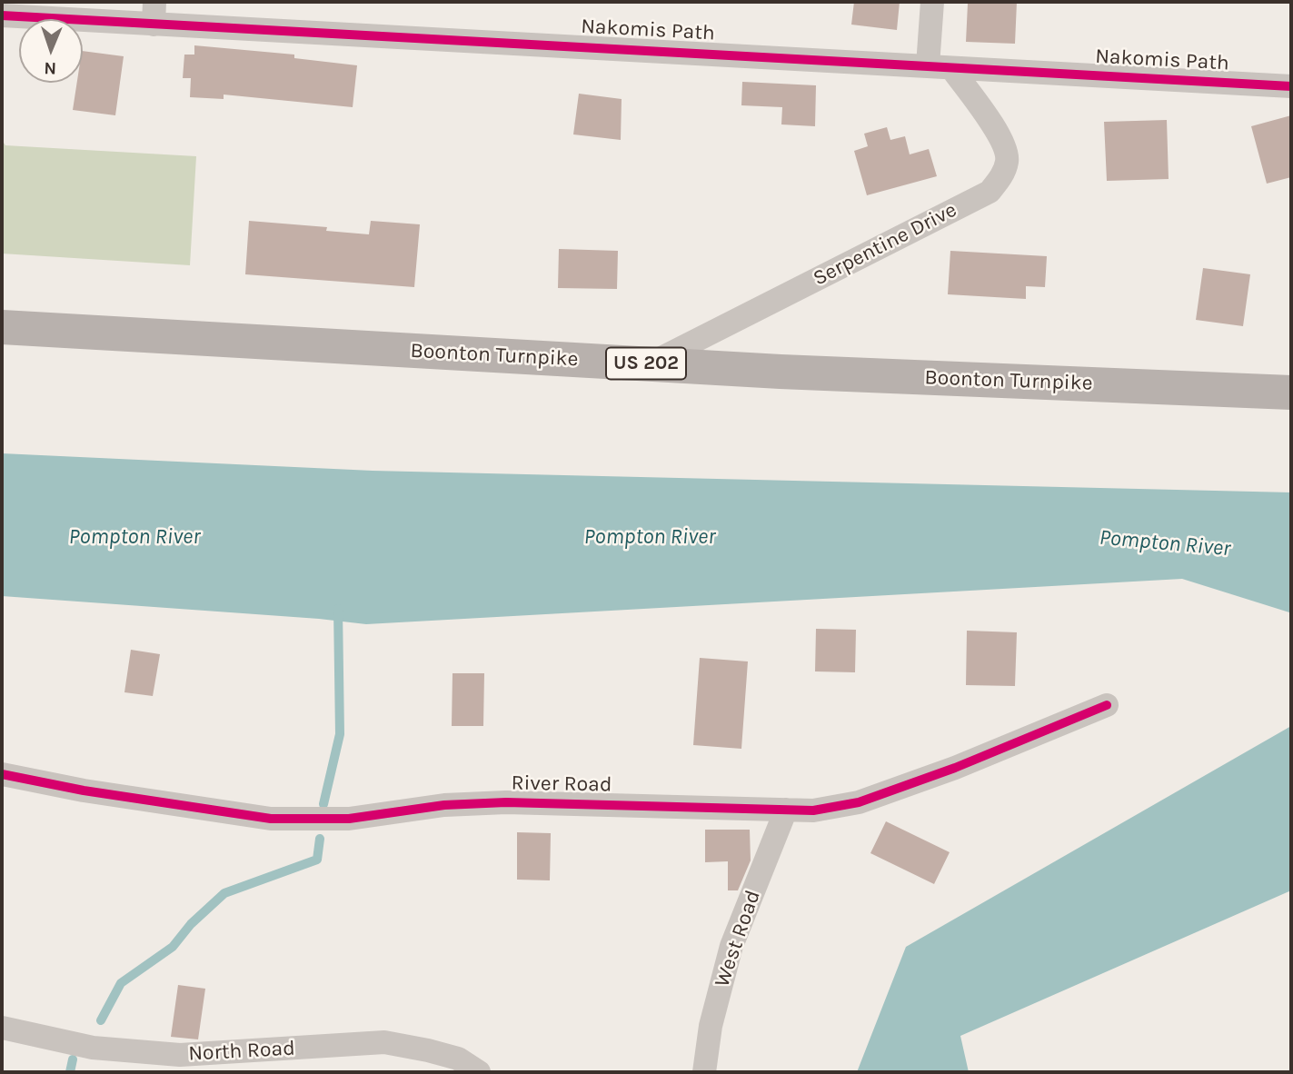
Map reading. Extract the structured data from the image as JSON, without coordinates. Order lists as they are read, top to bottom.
{
  "streets": {
    "main road": ["Boonton Turnpike", "US 202"],
    "street": [
      "Nakomis Path",
      "Serpentine Drive",
      "River Road",
      "West Road",
      "North Road"
    ]
  },
  "crossings": [
    ["Nakomis Path", "Serpentine Drive"],
    ["Serpentine Drive", "Boonton Turnpike"],
    ["River Road", "West Road"]
  ],
  "water": ["Pompton River"],
  "north": "bottom"
}
